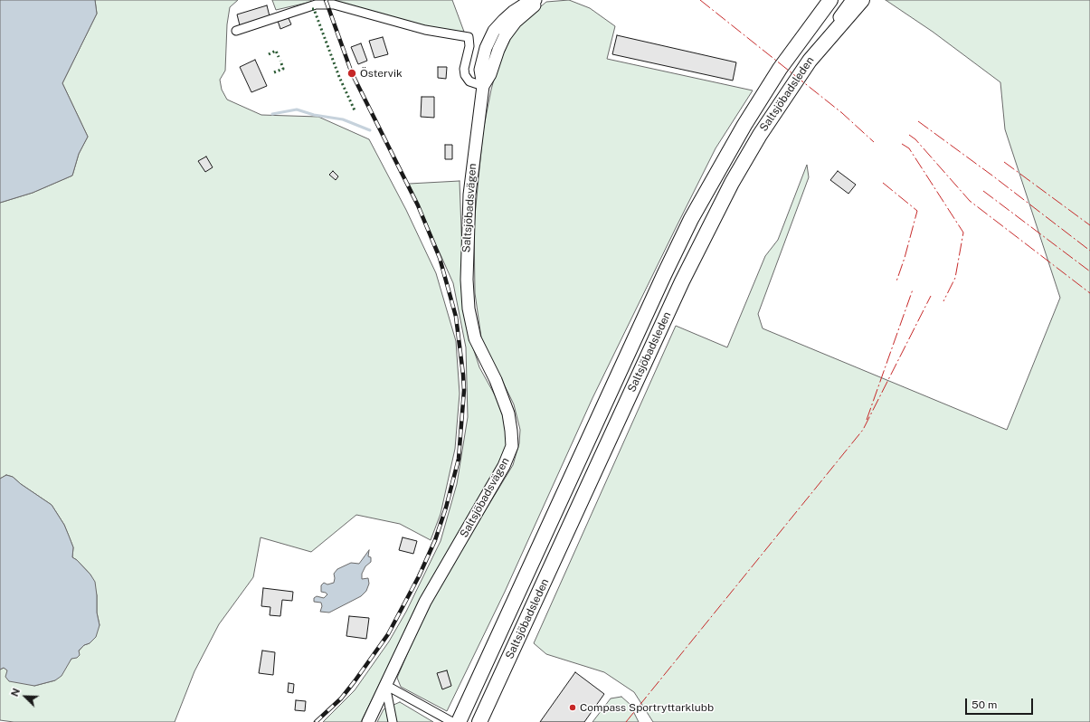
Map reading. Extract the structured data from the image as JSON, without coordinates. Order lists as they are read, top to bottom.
{
  "streets": {
    "highway": ["Saltsjöbadsleden"],
    "street": ["Saltsjöbadsvägen"]
  },
  "places": ["Östervik", "Compass Sportryttarklubb"],
  "scale_bar": "50 m",
  "north": "top left"
}
